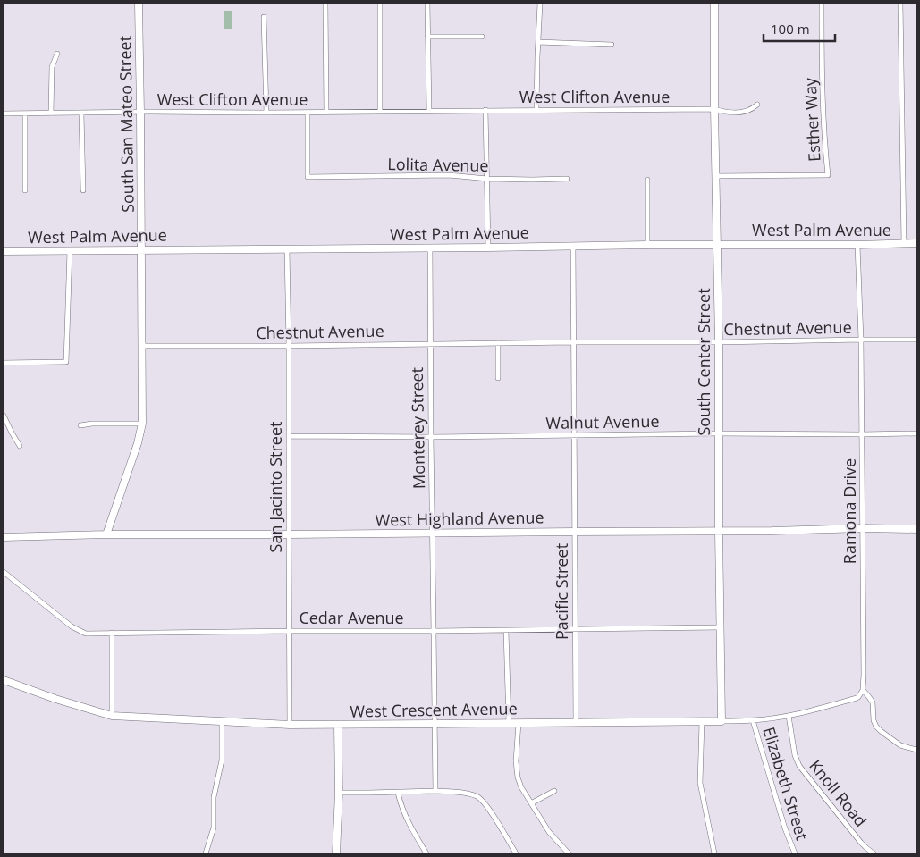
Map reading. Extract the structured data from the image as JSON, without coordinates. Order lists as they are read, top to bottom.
{
  "streets": {
    "street": [
      "West Clifton Avenue",
      "Esther Way",
      "South San Mateo Street",
      "Lolita Avenue",
      "West Palm Avenue",
      "Chestnut Avenue",
      "South Center Street",
      "Walnut Avenue",
      "Monterey Street",
      "San Jacinto Street",
      "Ramona Drive",
      "West Highland Avenue",
      "Pacific Street",
      "Cedar Avenue",
      "West Crescent Avenue",
      "Elizabeth Street",
      "Knoll Road"
    ]
  },
  "crossings": [
    ["West Clifton Avenue", "South San Mateo Street"],
    ["West Clifton Avenue", "Lolita Avenue"],
    ["West Clifton Avenue", "South Center Street"],
    ["Esther Way", "South Center Street"],
    ["South San Mateo Street", "West Palm Avenue"],
    ["South San Mateo Street", "Chestnut Avenue"],
    ["South San Mateo Street", "West Highland Avenue"],
    ["West Palm Avenue", "South Center Street"],
    ["West Palm Avenue", "Monterey Street"],
    ["West Palm Avenue", "San Jacinto Street"],
    ["West Palm Avenue", "Ramona Drive"],
    ["West Palm Avenue", "Pacific Street"],
    ["Chestnut Avenue", "South Center Street"],
    ["Chestnut Avenue", "Monterey Street"],
    ["Chestnut Avenue", "San Jacinto Street"],
    ["Chestnut Avenue", "Ramona Drive"],
    ["Chestnut Avenue", "Pacific Street"],
    ["South Center Street", "Walnut Avenue"],
    ["South Center Street", "West Highland Avenue"],
    ["South Center Street", "Cedar Avenue"],
    ["South Center Street", "West Crescent Avenue"],
    ["Walnut Avenue", "Monterey Street"],
    ["Walnut Avenue", "San Jacinto Street"],
    ["Walnut Avenue", "Ramona Drive"],
    ["Walnut Avenue", "Pacific Street"],
    ["Monterey Street", "West Highland Avenue"],
    ["Monterey Street", "Cedar Avenue"],
    ["Monterey Street", "West Crescent Avenue"],
    ["San Jacinto Street", "West Highland Avenue"],
    ["San Jacinto Street", "Cedar Avenue"],
    ["San Jacinto Street", "West Crescent Avenue"],
    ["Ramona Drive", "West Highland Avenue"],
    ["Ramona Drive", "West Crescent Avenue"],
    ["West Highland Avenue", "Pacific Street"],
    ["Pacific Street", "Cedar Avenue"],
    ["Pacific Street", "West Crescent Avenue"],
    ["West Crescent Avenue", "Elizabeth Street"],
    ["West Crescent Avenue", "Knoll Road"]
  ],
  "scale_bar": "100 m"
}
